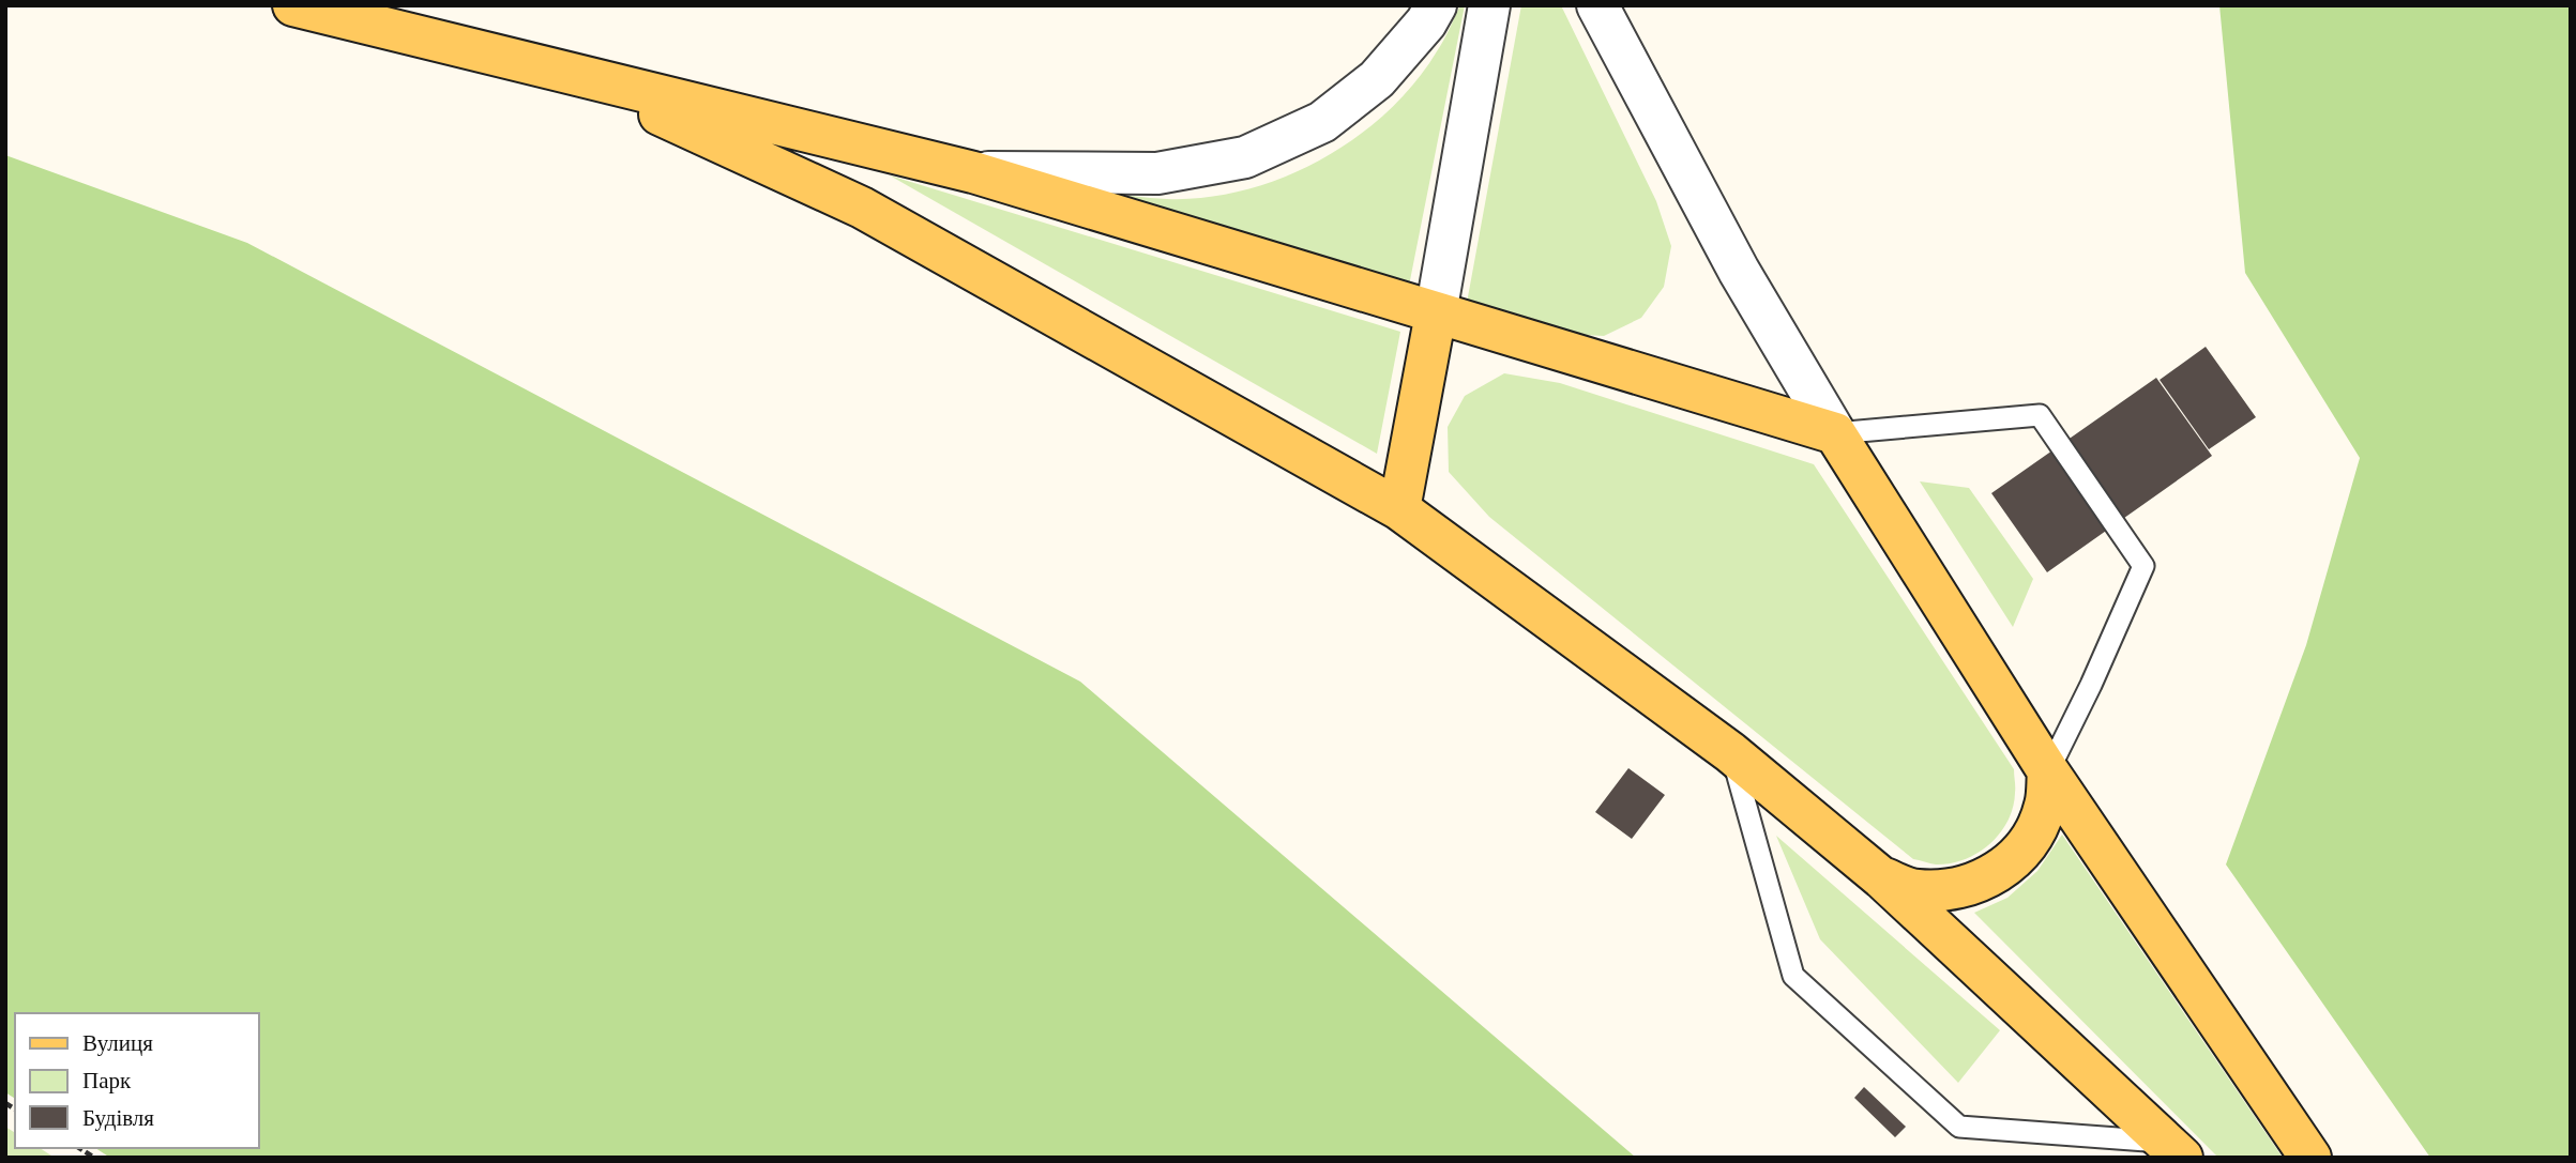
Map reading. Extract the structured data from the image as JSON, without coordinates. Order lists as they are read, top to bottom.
{
  "legend": ["Вулиця", "Парк", "Будівля"]
}
